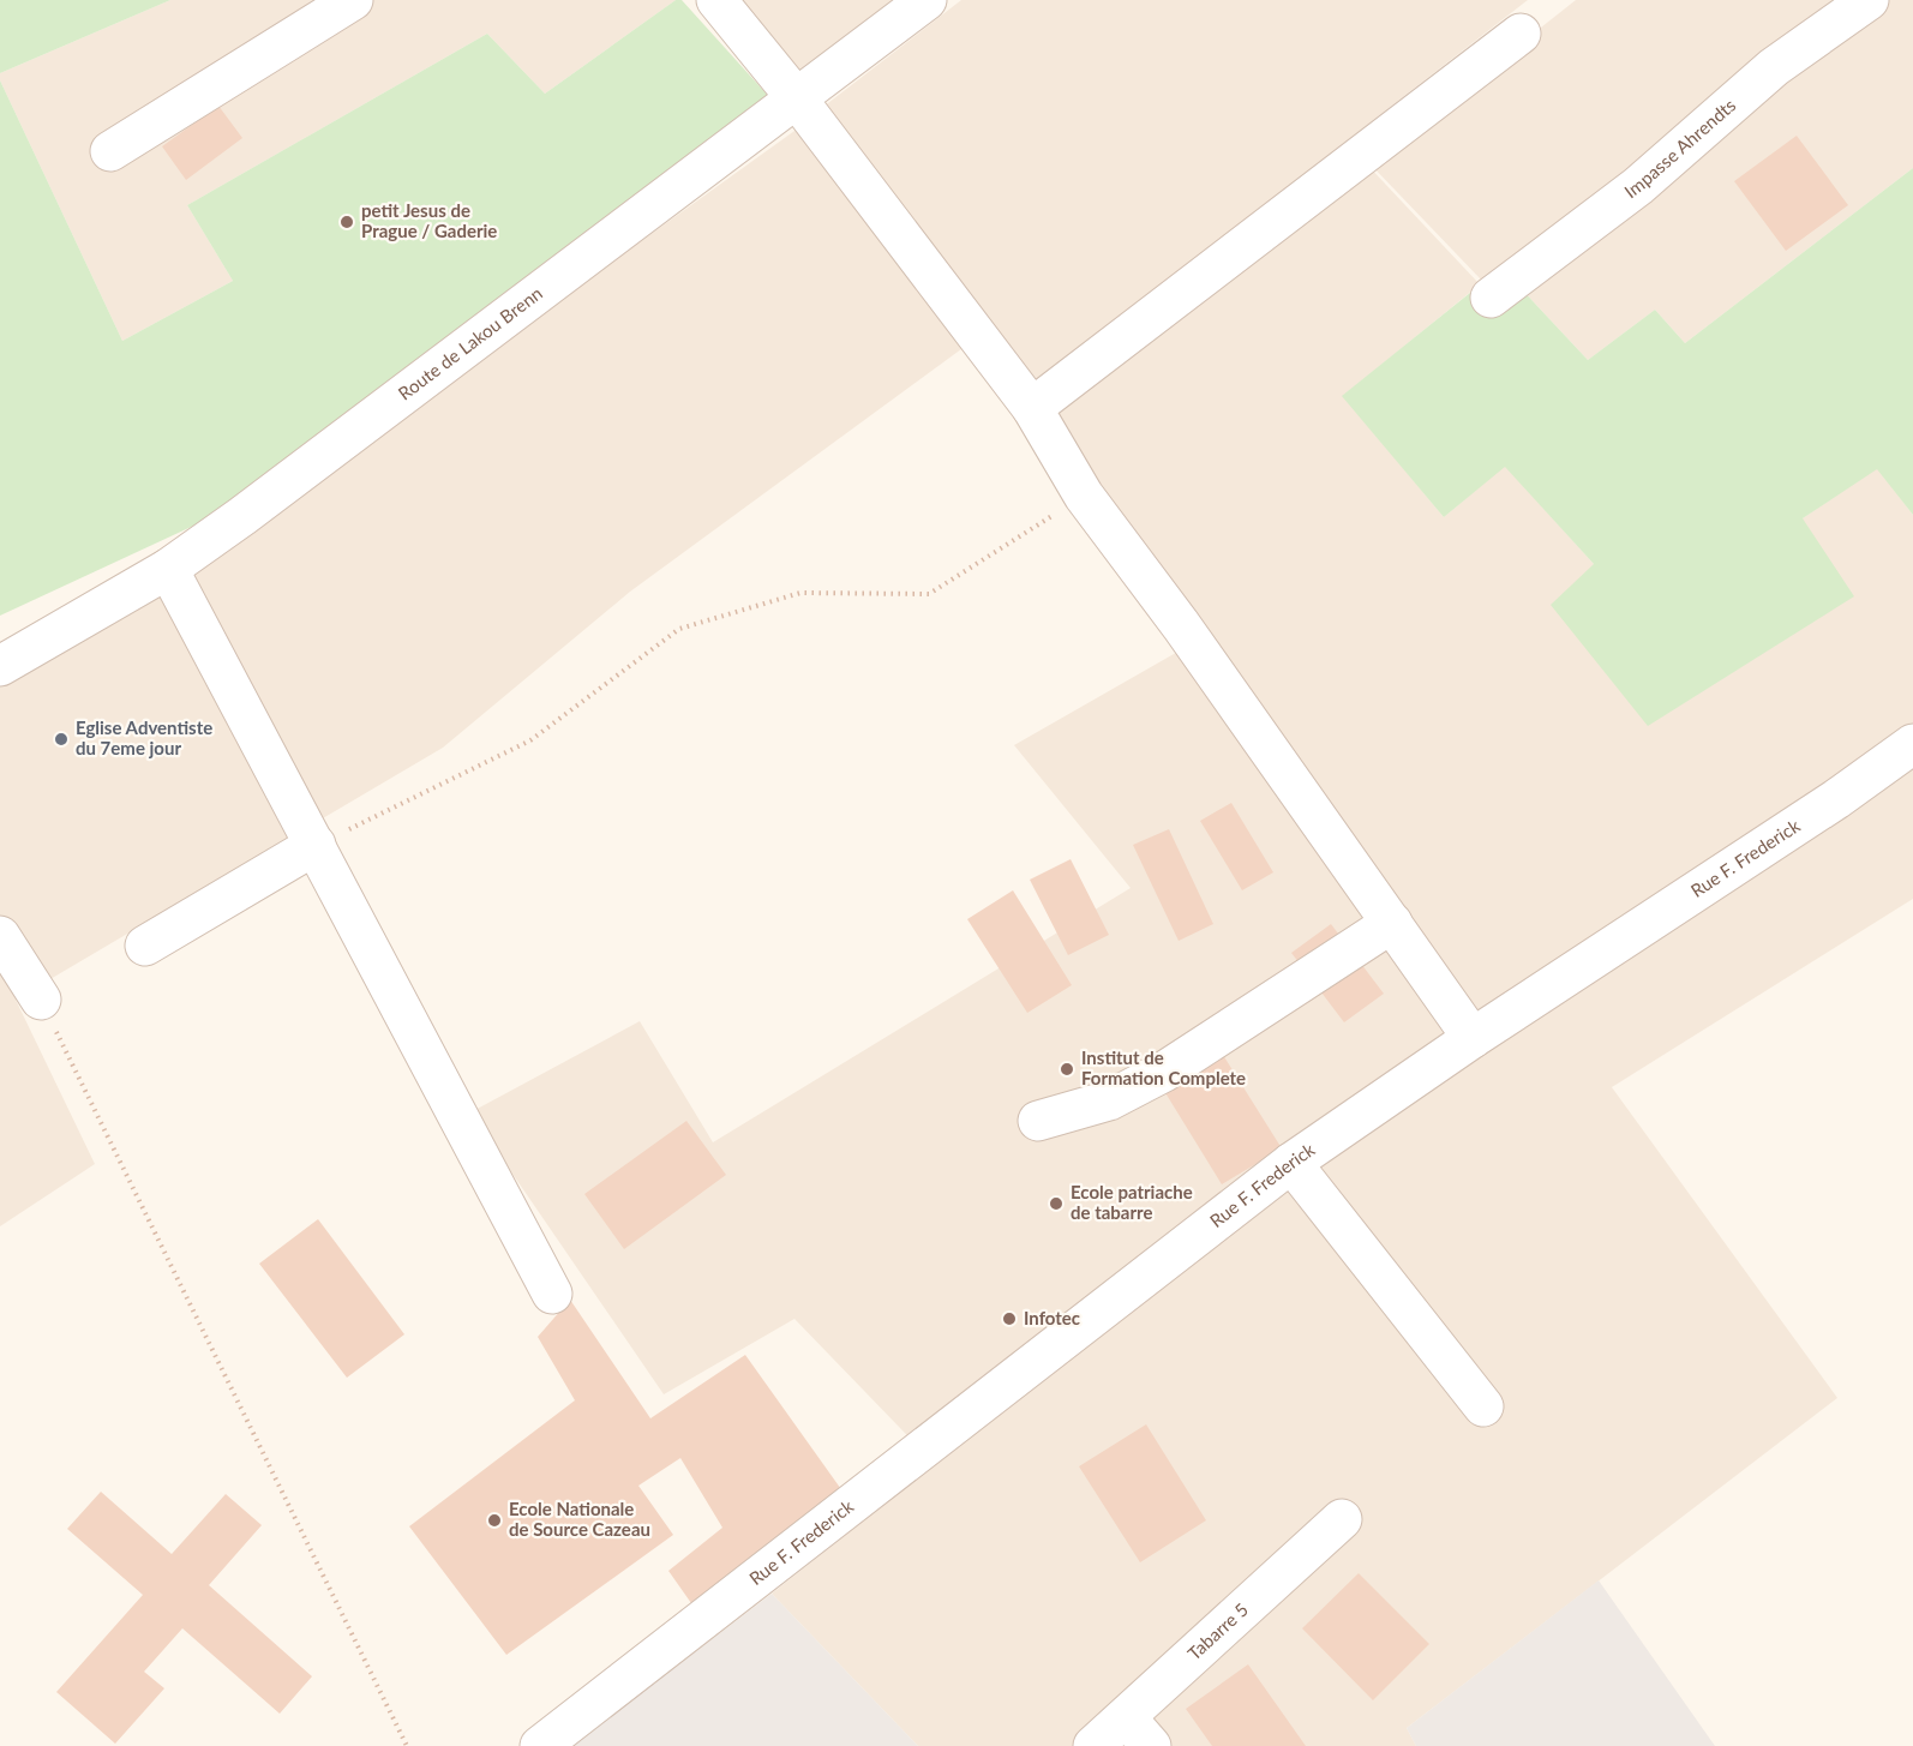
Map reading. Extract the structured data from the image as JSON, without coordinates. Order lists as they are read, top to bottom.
{
  "streets": {
    "street": [
      "Impasse Ahrendts",
      "Route de Lakou Brenn",
      "Rue F. Frederick",
      "Tabarre 5"
    ]
  },
  "places": [
    "petit Jesus de Prague / Gaderie",
    "Eglise Adventiste du 7eme jour",
    "Institut de Formation Complete",
    "Ecole patriache de tabarre",
    "Infotec",
    "Ecole Nationale de Source Cazeau"
  ]
}
